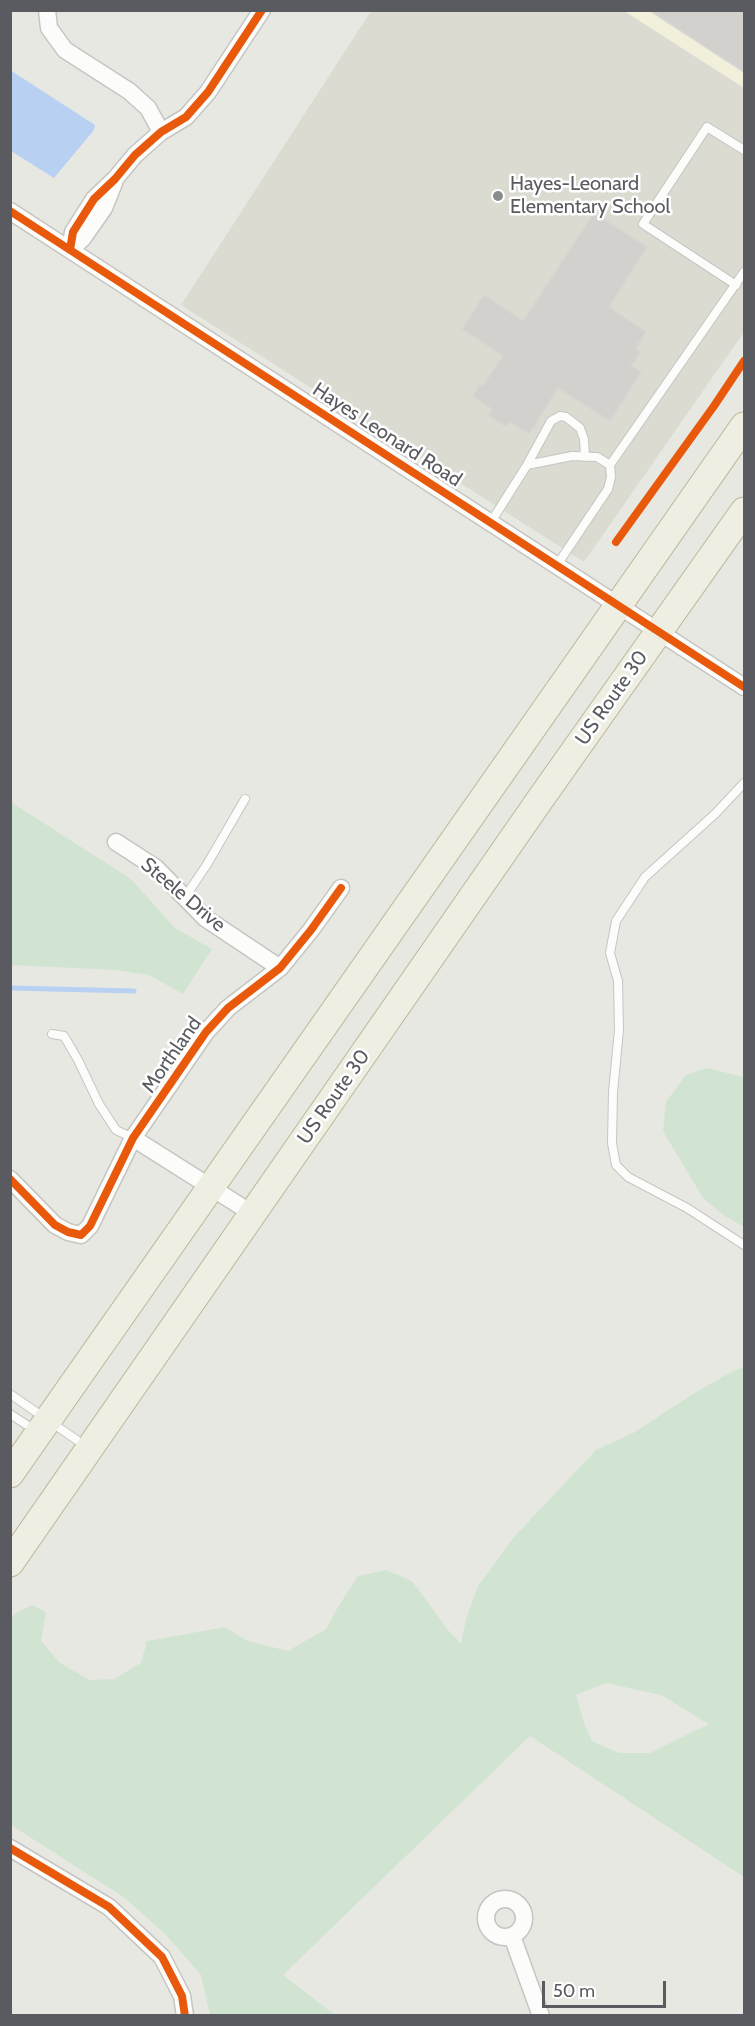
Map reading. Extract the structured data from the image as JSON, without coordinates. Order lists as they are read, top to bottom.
{
  "streets": {
    "highway": ["US Route 30"],
    "street": ["Hayes Leonard Road", "Steele Drive", "Morthland"]
  },
  "crossings": [
    ["Hayes Leonard Road", "US Route 30"],
    ["Steele Drive", "Morthland"]
  ],
  "places": ["Hayes-Leonard Elementary School"],
  "scale_bar": "50 m"
}
